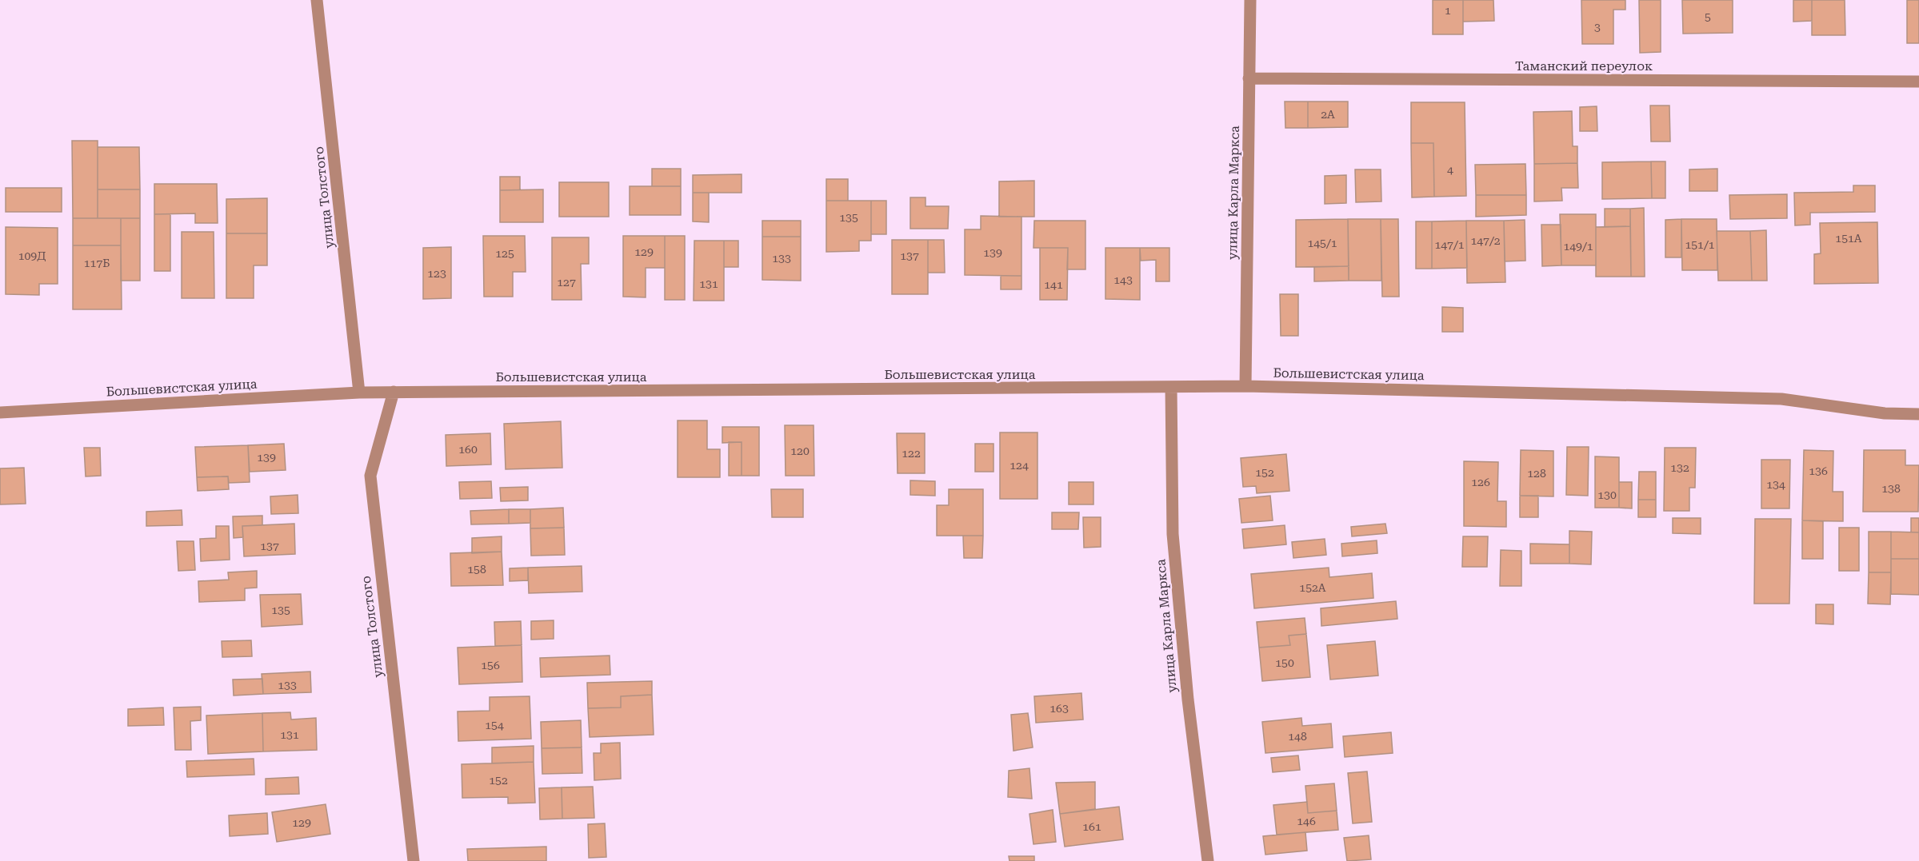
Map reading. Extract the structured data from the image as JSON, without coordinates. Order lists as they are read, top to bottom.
{
  "streets": {
    "street": [
      "Таманский переулок",
      "улица Карла Маркса",
      "улица Толстого",
      "Большевистская улица"
    ]
  },
  "crossings": [
    ["Таманский переулок", "улица Карла Маркса"],
    ["улица Карла Маркса", "Большевистская улица"],
    ["улица Толстого", "Большевистская улица"]
  ],
  "house_numbers": [
    "1",
    "5",
    "3",
    "2А",
    "4",
    "135",
    "151А",
    "147/2",
    "145/1",
    "147/1",
    "151/1",
    "149/1",
    "129",
    "139",
    "125",
    "109Д",
    "137",
    "133",
    "117Б",
    "123",
    "143",
    "127",
    "131",
    "141",
    "160",
    "120",
    "122",
    "139",
    "124",
    "132",
    "136",
    "152",
    "128",
    "126",
    "134",
    "138",
    "130",
    "137",
    "158",
    "152А",
    "135",
    "150",
    "156",
    "133",
    "163",
    "154",
    "131",
    "148",
    "152",
    "146",
    "129",
    "161"
  ]
}
